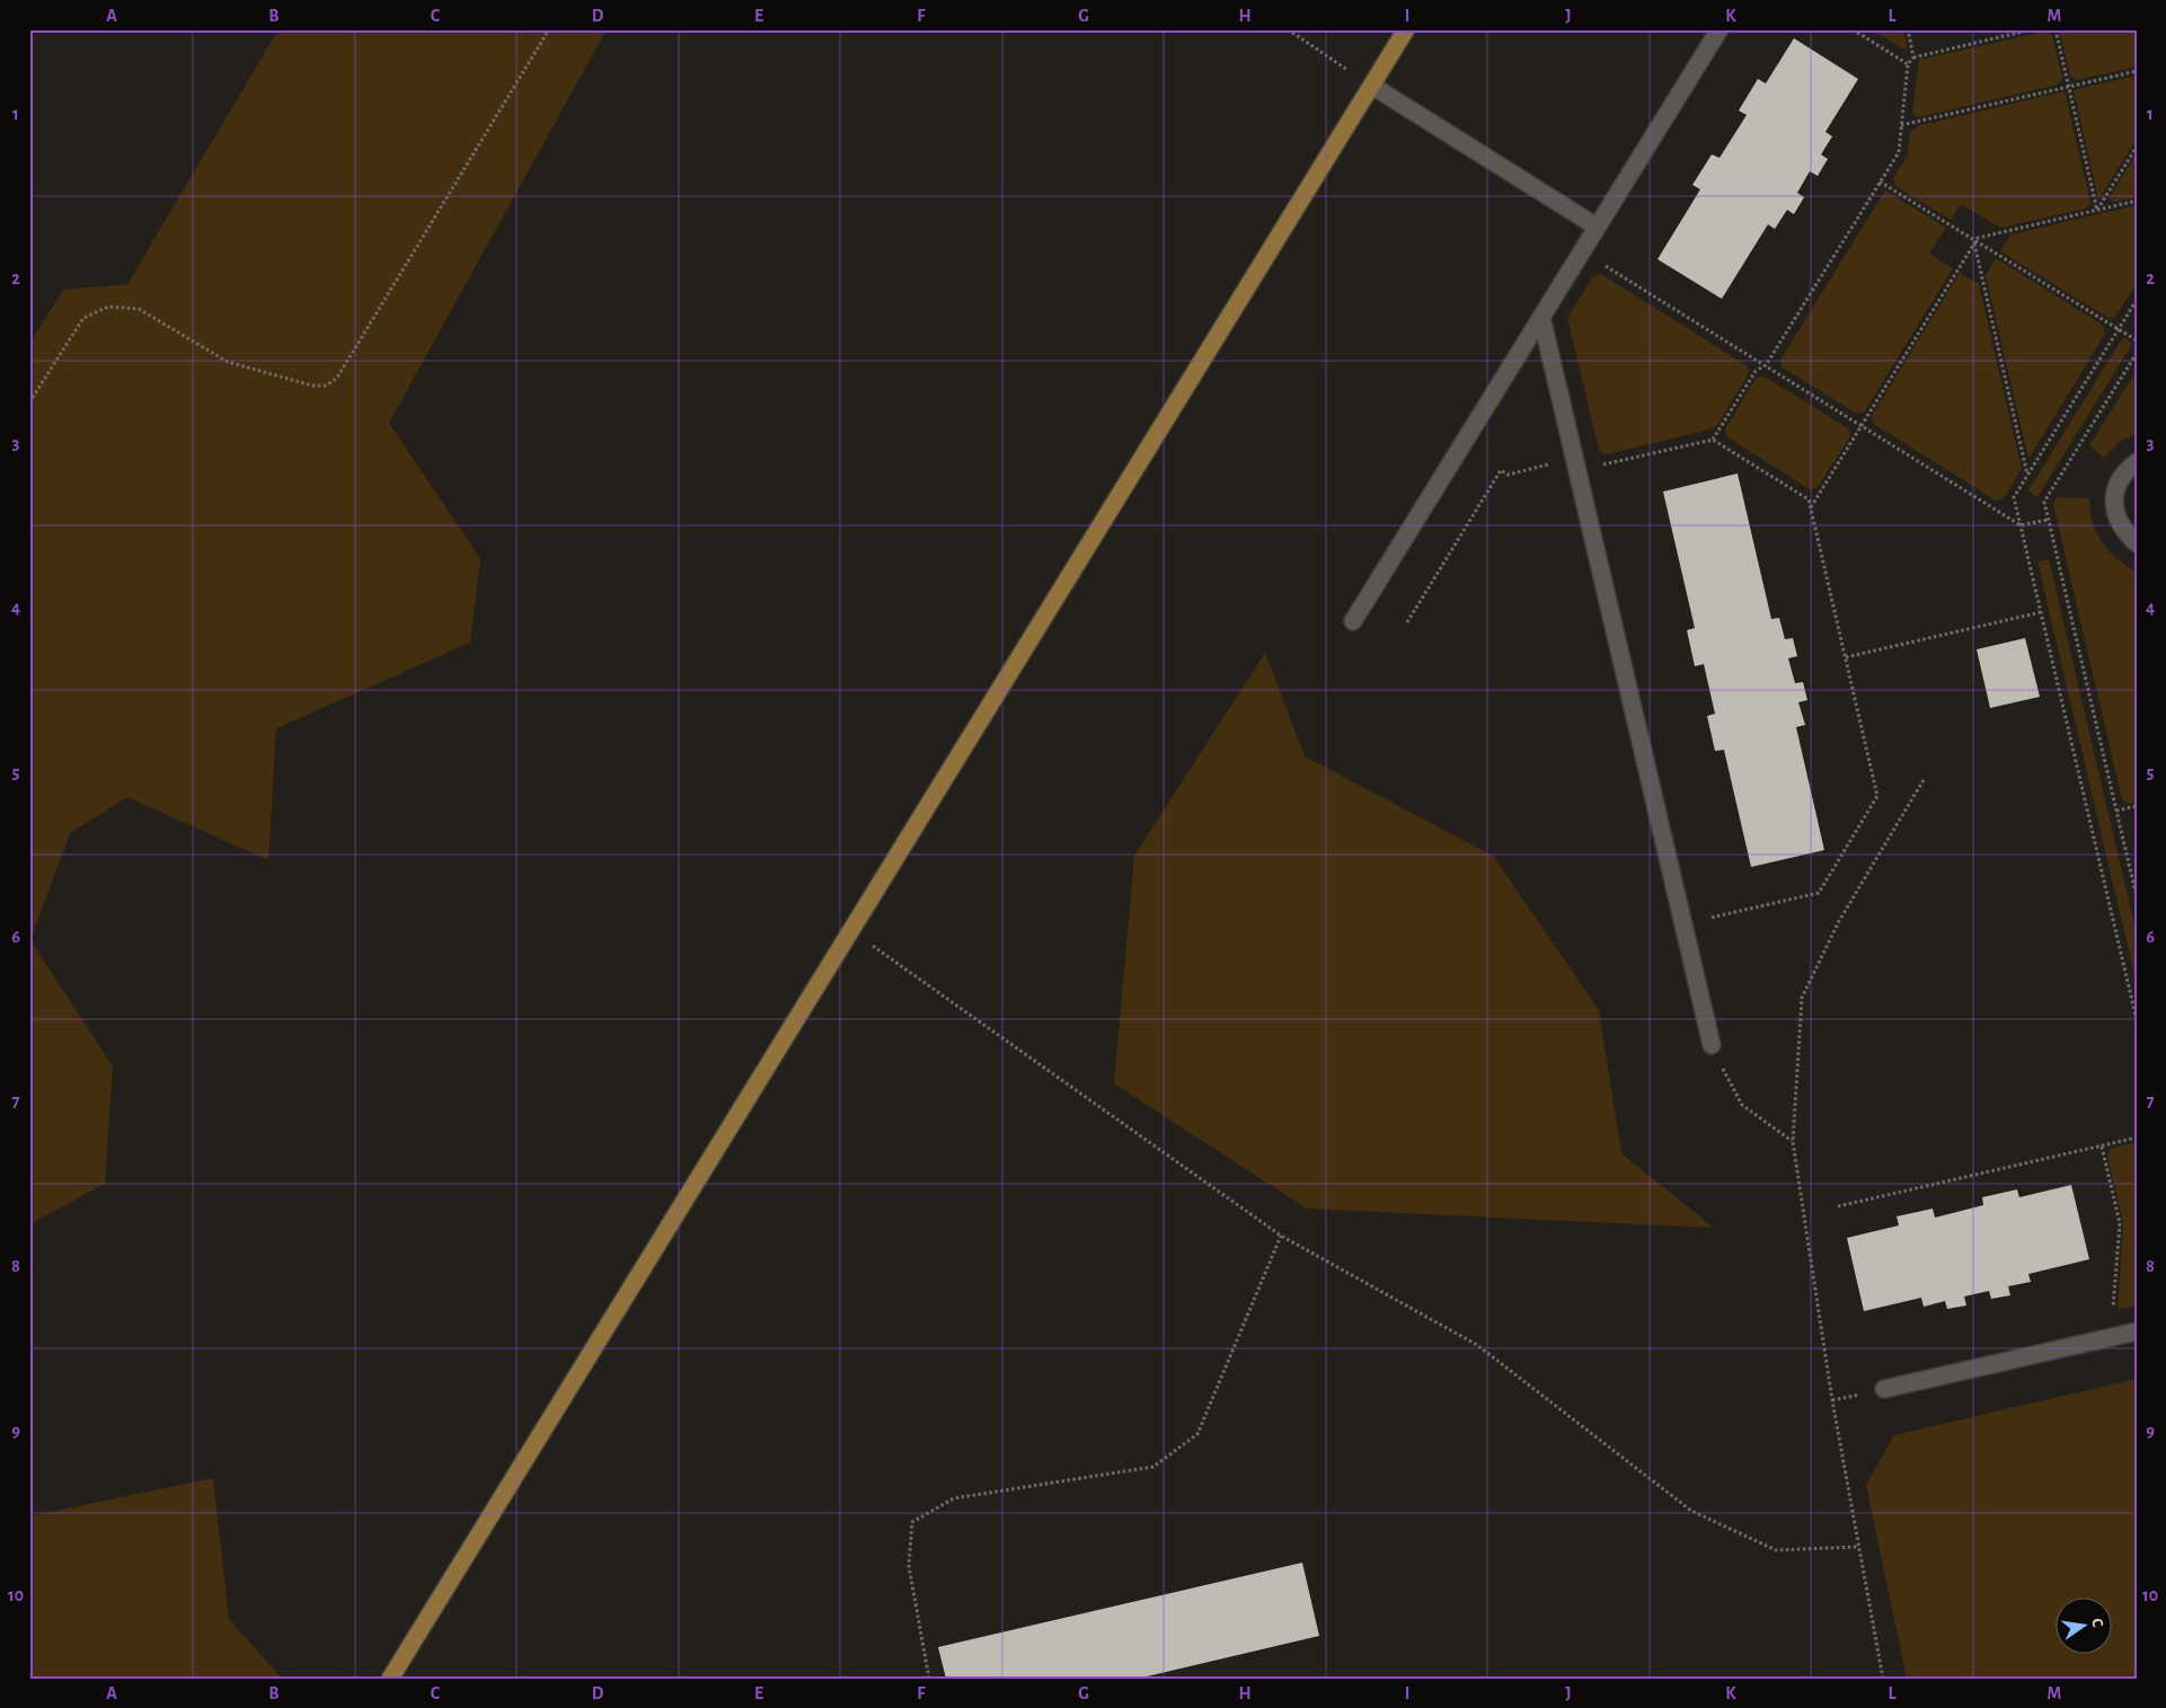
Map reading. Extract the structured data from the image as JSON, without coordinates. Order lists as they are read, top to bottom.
{
  "north": "right",
  "grid": {
    "columns": [
      "A",
      "B",
      "C",
      "D",
      "E",
      "F",
      "G",
      "H",
      "I",
      "J",
      "K",
      "L",
      "M"
    ],
    "rows": [
      "1",
      "2",
      "3",
      "4",
      "5",
      "6",
      "7",
      "8",
      "9",
      "10"
    ]
  }
}
